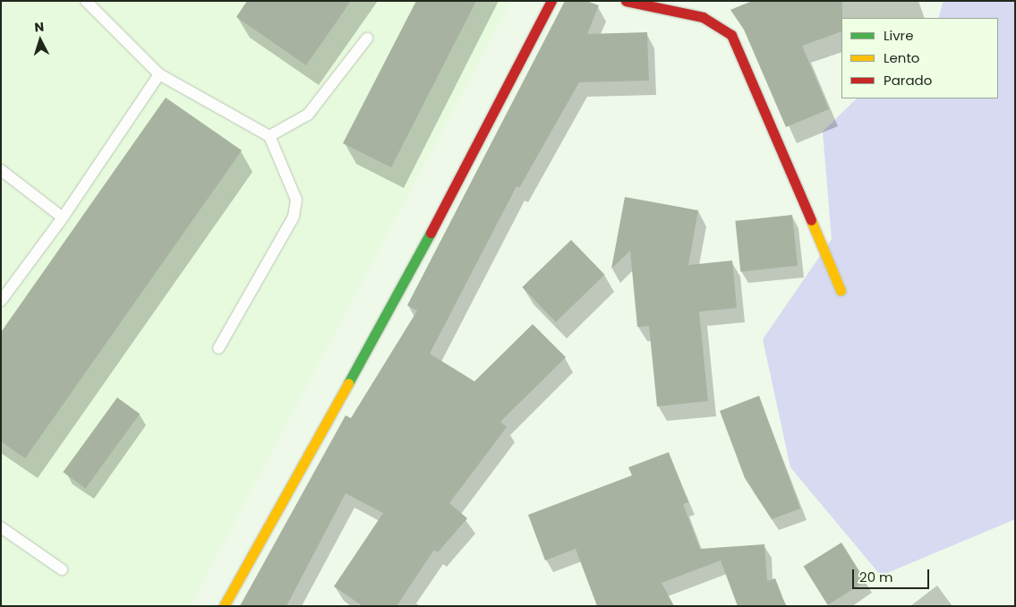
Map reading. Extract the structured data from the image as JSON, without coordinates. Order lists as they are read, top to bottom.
{
  "legend": ["Livre", "Lento", "Parado"],
  "scale_bar": "20 m",
  "north": "top"
}
